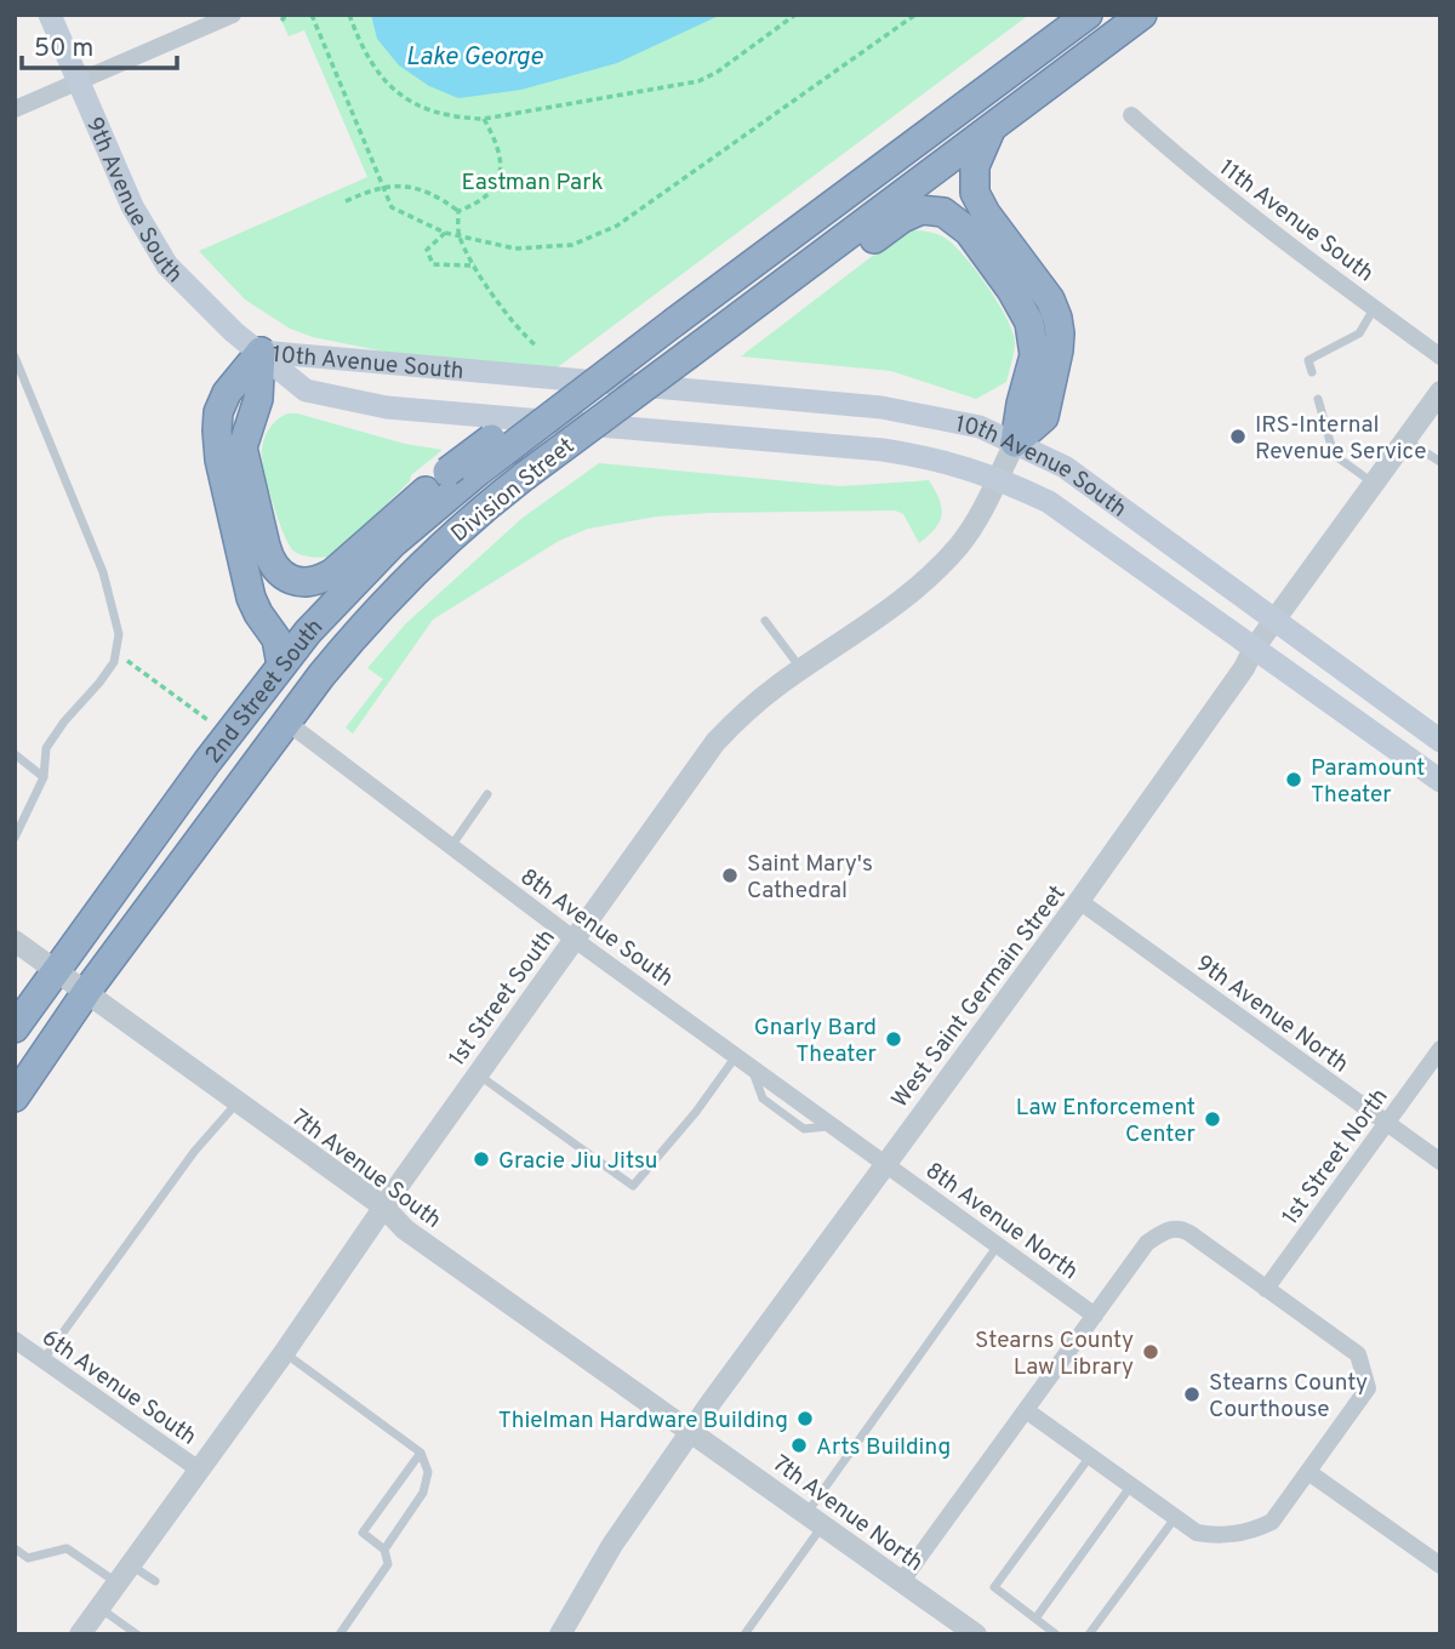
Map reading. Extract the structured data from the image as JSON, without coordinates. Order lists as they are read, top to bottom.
{
  "streets": {
    "highway": ["Division Street", "2nd Street South"],
    "main road": ["9th Avenue South", "10th Avenue South"],
    "street": [
      "11th Avenue South",
      "8th Avenue South",
      "West Saint Germain Street",
      "1st Street South",
      "9th Avenue North",
      "1st Street North",
      "7th Avenue South",
      "8th Avenue North",
      "6th Avenue South",
      "7th Avenue North"
    ]
  },
  "crossings": [
    ["9th Avenue South", "10th Avenue South"],
    ["10th Avenue South", "West Saint Germain Street"],
    ["10th Avenue South", "1st Street South"],
    ["Division Street", "2nd Street South"],
    ["Division Street", "8th Avenue South"],
    ["Division Street", "7th Avenue South"],
    ["2nd Street South", "7th Avenue South"],
    ["8th Avenue South", "West Saint Germain Street"],
    ["8th Avenue South", "1st Street South"],
    ["8th Avenue South", "8th Avenue North"],
    ["West Saint Germain Street", "9th Avenue North"],
    ["West Saint Germain Street", "7th Avenue South"],
    ["West Saint Germain Street", "8th Avenue North"],
    ["West Saint Germain Street", "7th Avenue North"],
    ["1st Street South", "7th Avenue South"],
    ["1st Street South", "6th Avenue South"],
    ["9th Avenue North", "1st Street North"],
    ["7th Avenue South", "7th Avenue North"]
  ],
  "water": ["Lake George"],
  "parks": ["Eastman Park"],
  "places": [
    "IRS-Internal Revenue Service",
    "Paramount Theater",
    "Saint Mary's Cathedral",
    "Gnarly Bard Theater",
    "Law Enforcement Center",
    "Gracie Jiu Jitsu",
    "Stearns County Law Library",
    "Stearns County Courthouse",
    "Thielman Hardware Building",
    "Arts Building"
  ],
  "scale_bar": "50 m"
}
